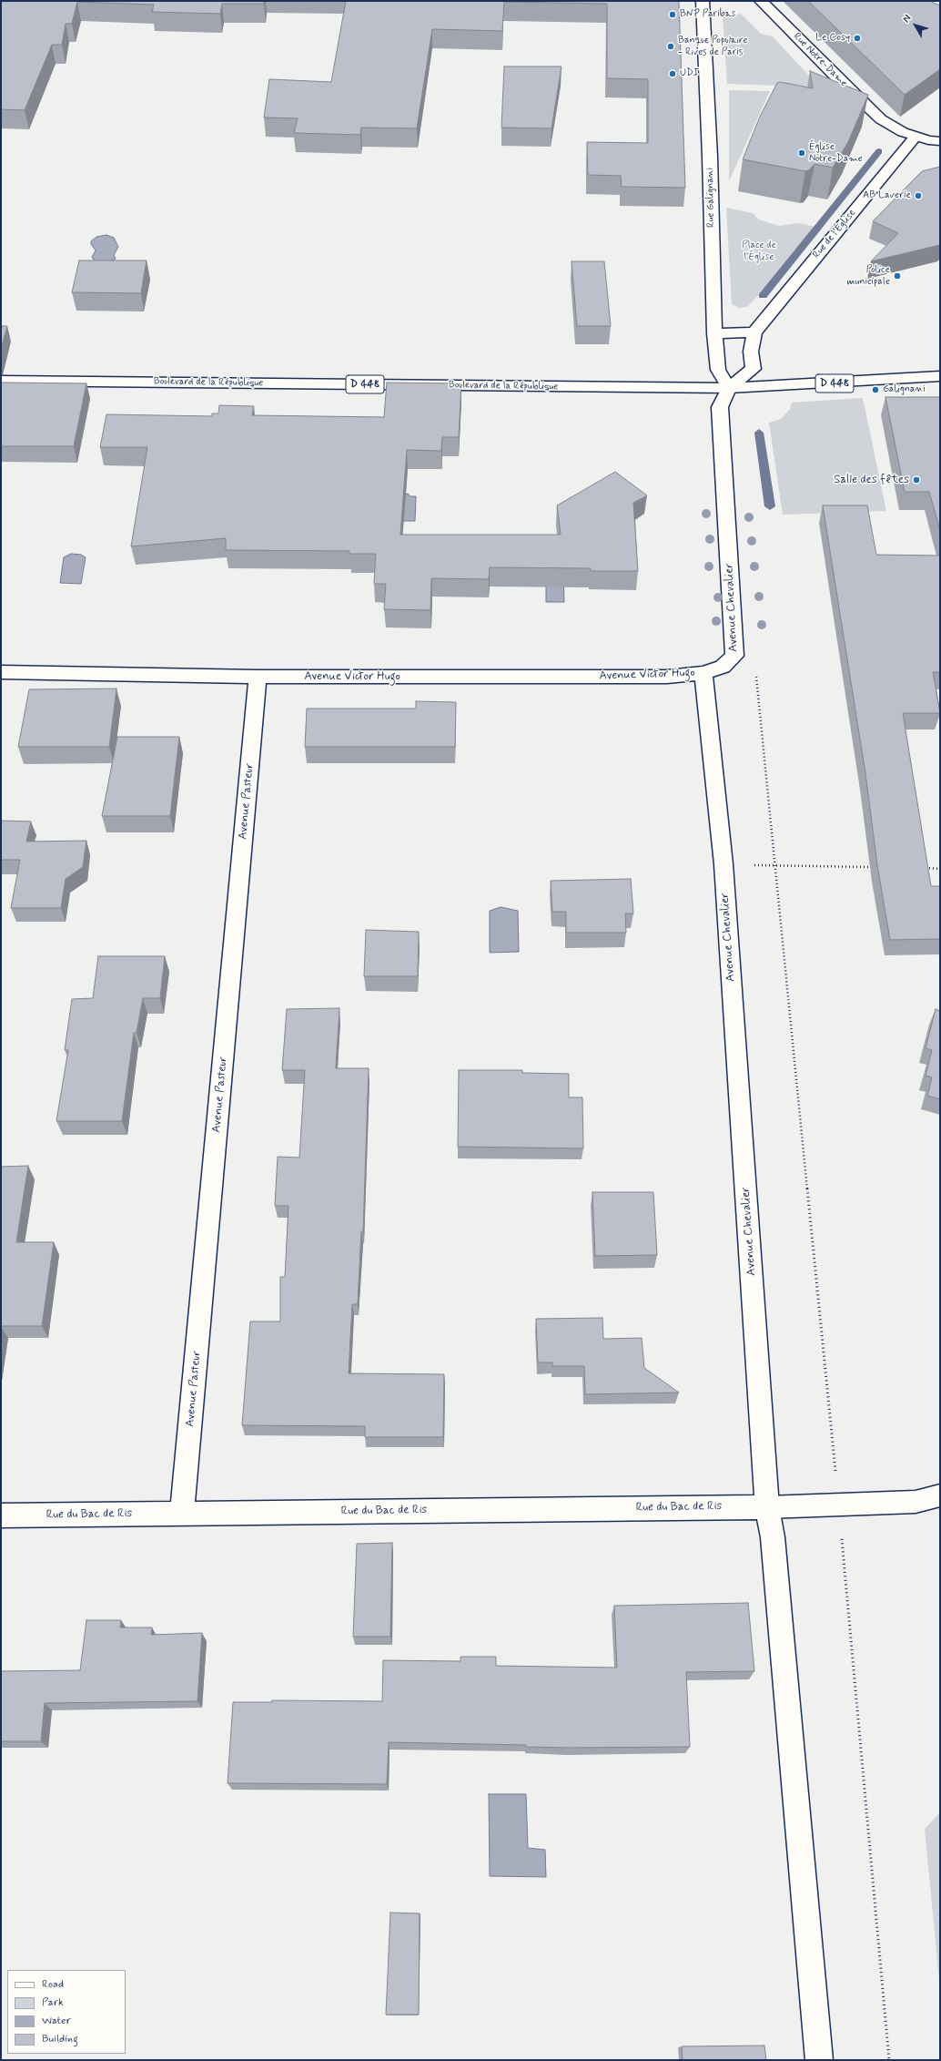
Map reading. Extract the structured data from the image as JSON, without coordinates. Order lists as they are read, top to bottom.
{
  "streets": {
    "street": [
      "Rue Notre-Dame",
      "Rue Galignani",
      "Rue de l'Église",
      "Boulevard de la République",
      "D 448",
      "Avenue Chevalier",
      "Avenue Victor Hugo",
      "Avenue Pasteur",
      "Rue du Bac de Ris"
    ]
  },
  "crossings": [
    ["Rue Notre-Dame", "Rue de l'Église"],
    ["Rue Galignani", "Rue de l'Église"],
    ["Rue Galignani", "Boulevard de la République"],
    ["Rue Galignani", "Avenue Chevalier"],
    ["Rue de l'Église", "Boulevard de la République"],
    ["Rue de l'Église", "Avenue Chevalier"],
    ["Boulevard de la République", "Avenue Chevalier"],
    ["Avenue Chevalier", "Avenue Victor Hugo"],
    ["Avenue Chevalier", "Rue du Bac de Ris"],
    ["Avenue Victor Hugo", "Avenue Pasteur"],
    ["Avenue Pasteur", "Rue du Bac de Ris"]
  ],
  "parks": ["Place de l'Église"],
  "places": [
    "BNP Paribas",
    "Le Cosy",
    "Banque Populaire - Rives de Paris",
    "UDI",
    "Église Notre-Dame",
    "AB Laverie",
    "Police municipale",
    "Galignani",
    "Salle des fêtes"
  ],
  "legend": [
    "Road",
    "Park",
    "Water",
    "Building"
  ],
  "north": "top left"
}
